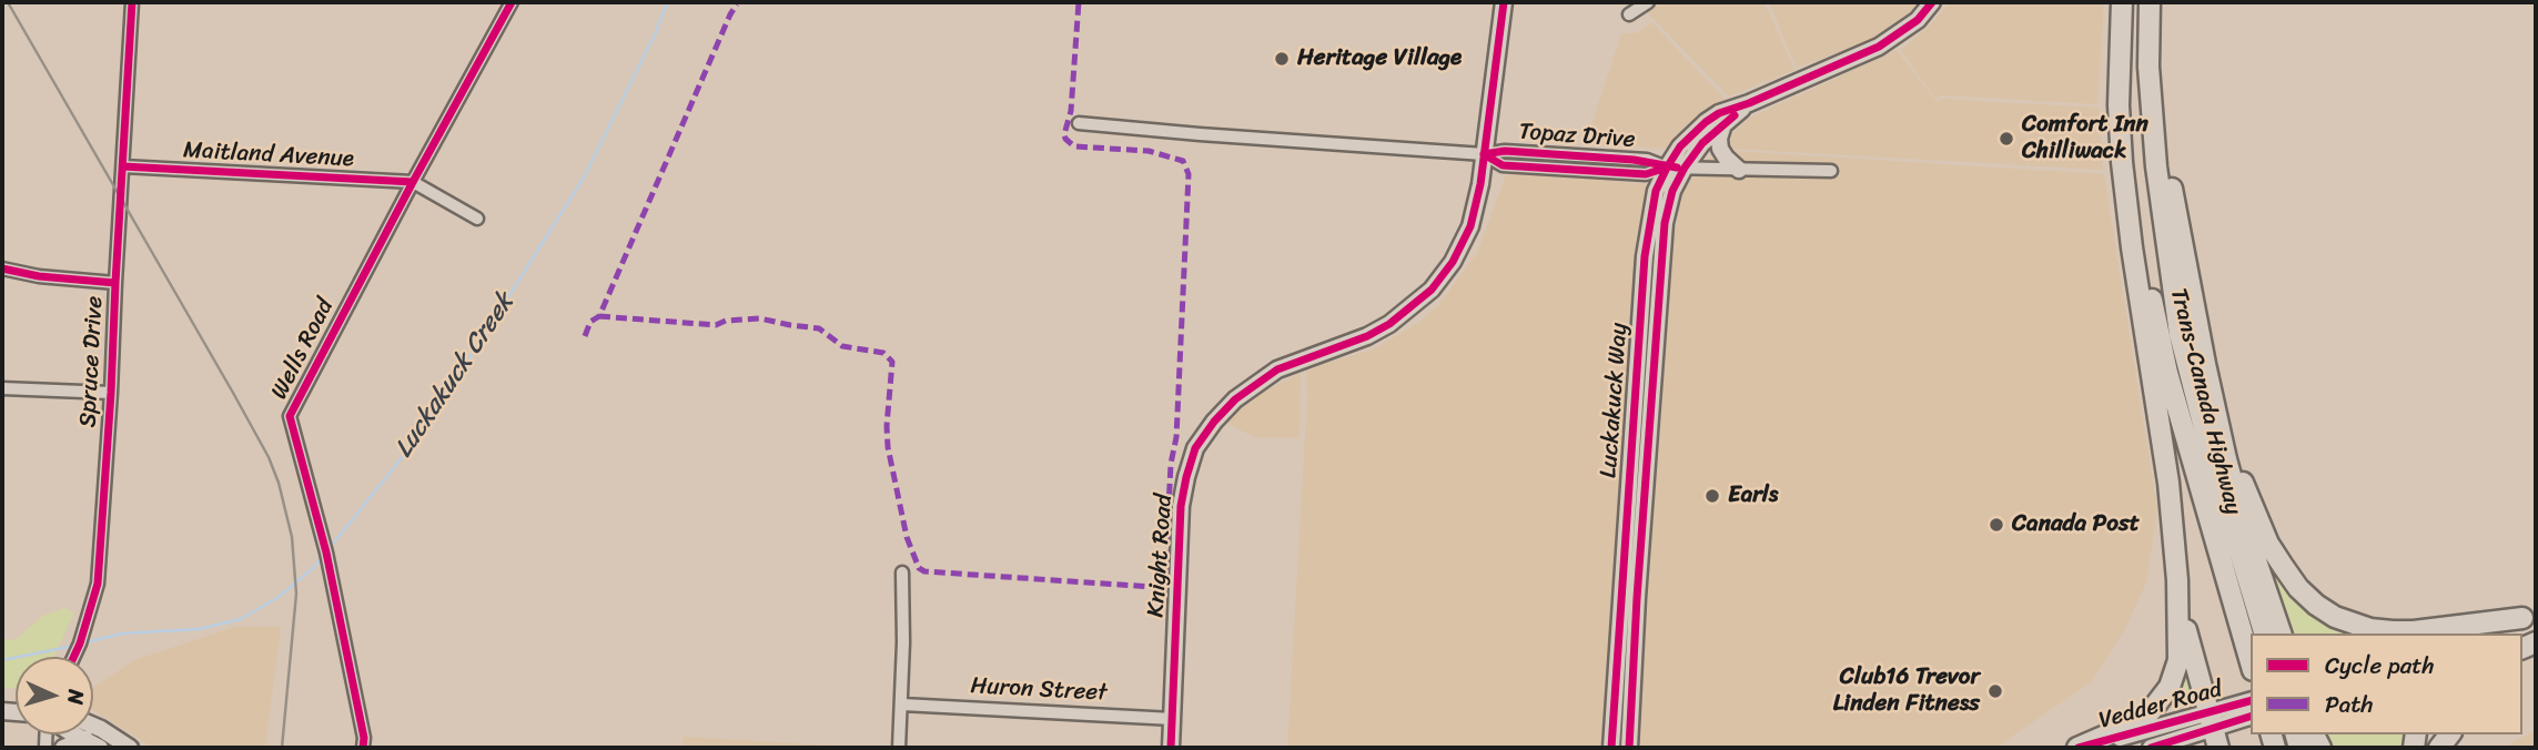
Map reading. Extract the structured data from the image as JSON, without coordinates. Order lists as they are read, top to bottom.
{
  "streets": {
    "highway": ["Trans-Canada Highway"],
    "street": [
      "Topaz Drive",
      "Maitland Avenue",
      "Wells Road",
      "Spruce Drive",
      "Luckakuck Way",
      "Knight Road",
      "Huron Street",
      "Vedder Road"
    ]
  },
  "crossings": [
    ["Topaz Drive", "Luckakuck Way"],
    ["Topaz Drive", "Knight Road"],
    ["Maitland Avenue", "Wells Road"],
    ["Maitland Avenue", "Spruce Drive"],
    ["Knight Road", "Huron Street"]
  ],
  "water": ["Luckakuck Creek"],
  "places": [
    "Heritage Village",
    "Comfort Inn Chilliwack",
    "Earls",
    "Canada Post",
    "Club16 Trevor Linden Fitness"
  ],
  "legend": ["Cycle path", "Path"],
  "north": "right"
}
